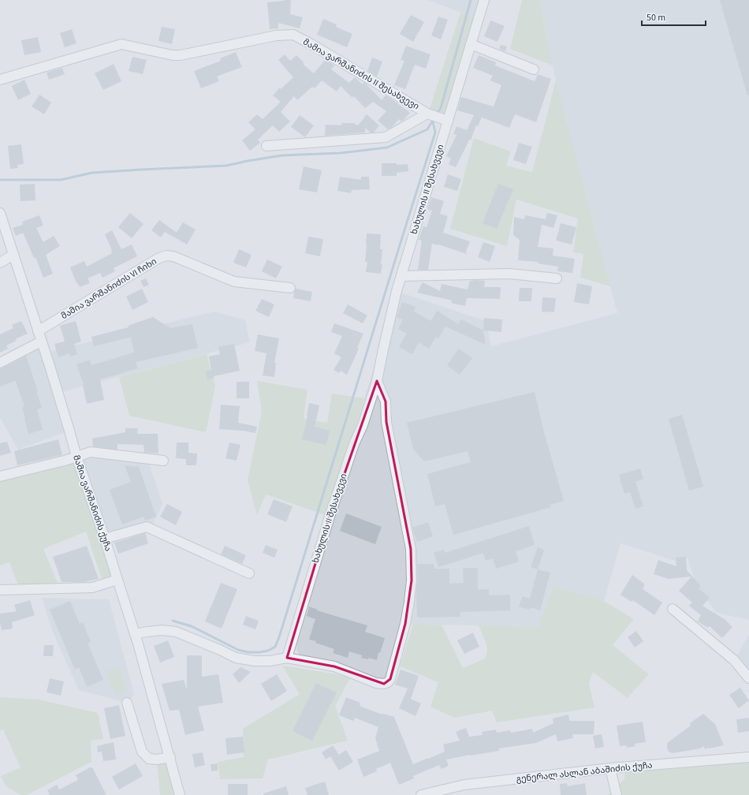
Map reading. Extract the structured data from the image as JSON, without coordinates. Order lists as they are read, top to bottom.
{
  "streets": {
    "street": [
      "მამია ვარშანიძის II შესახვევი",
      "ხახულის II შესახვევი",
      "მამია ვარშანიძის VI ჩიხი",
      "მამია ვარშანიძის ქუჩა",
      "გენერალ ასლან აბაშიძის ქუჩა"
    ]
  },
  "crossings": [
    ["მამია ვარშანიძის II შესახვევი", "ხახულის II შესახვევი"],
    ["მამია ვარშანიძის VI ჩიხი", "მამია ვარშანიძის ქუჩა"]
  ],
  "scale_bar": "50 m"
}
